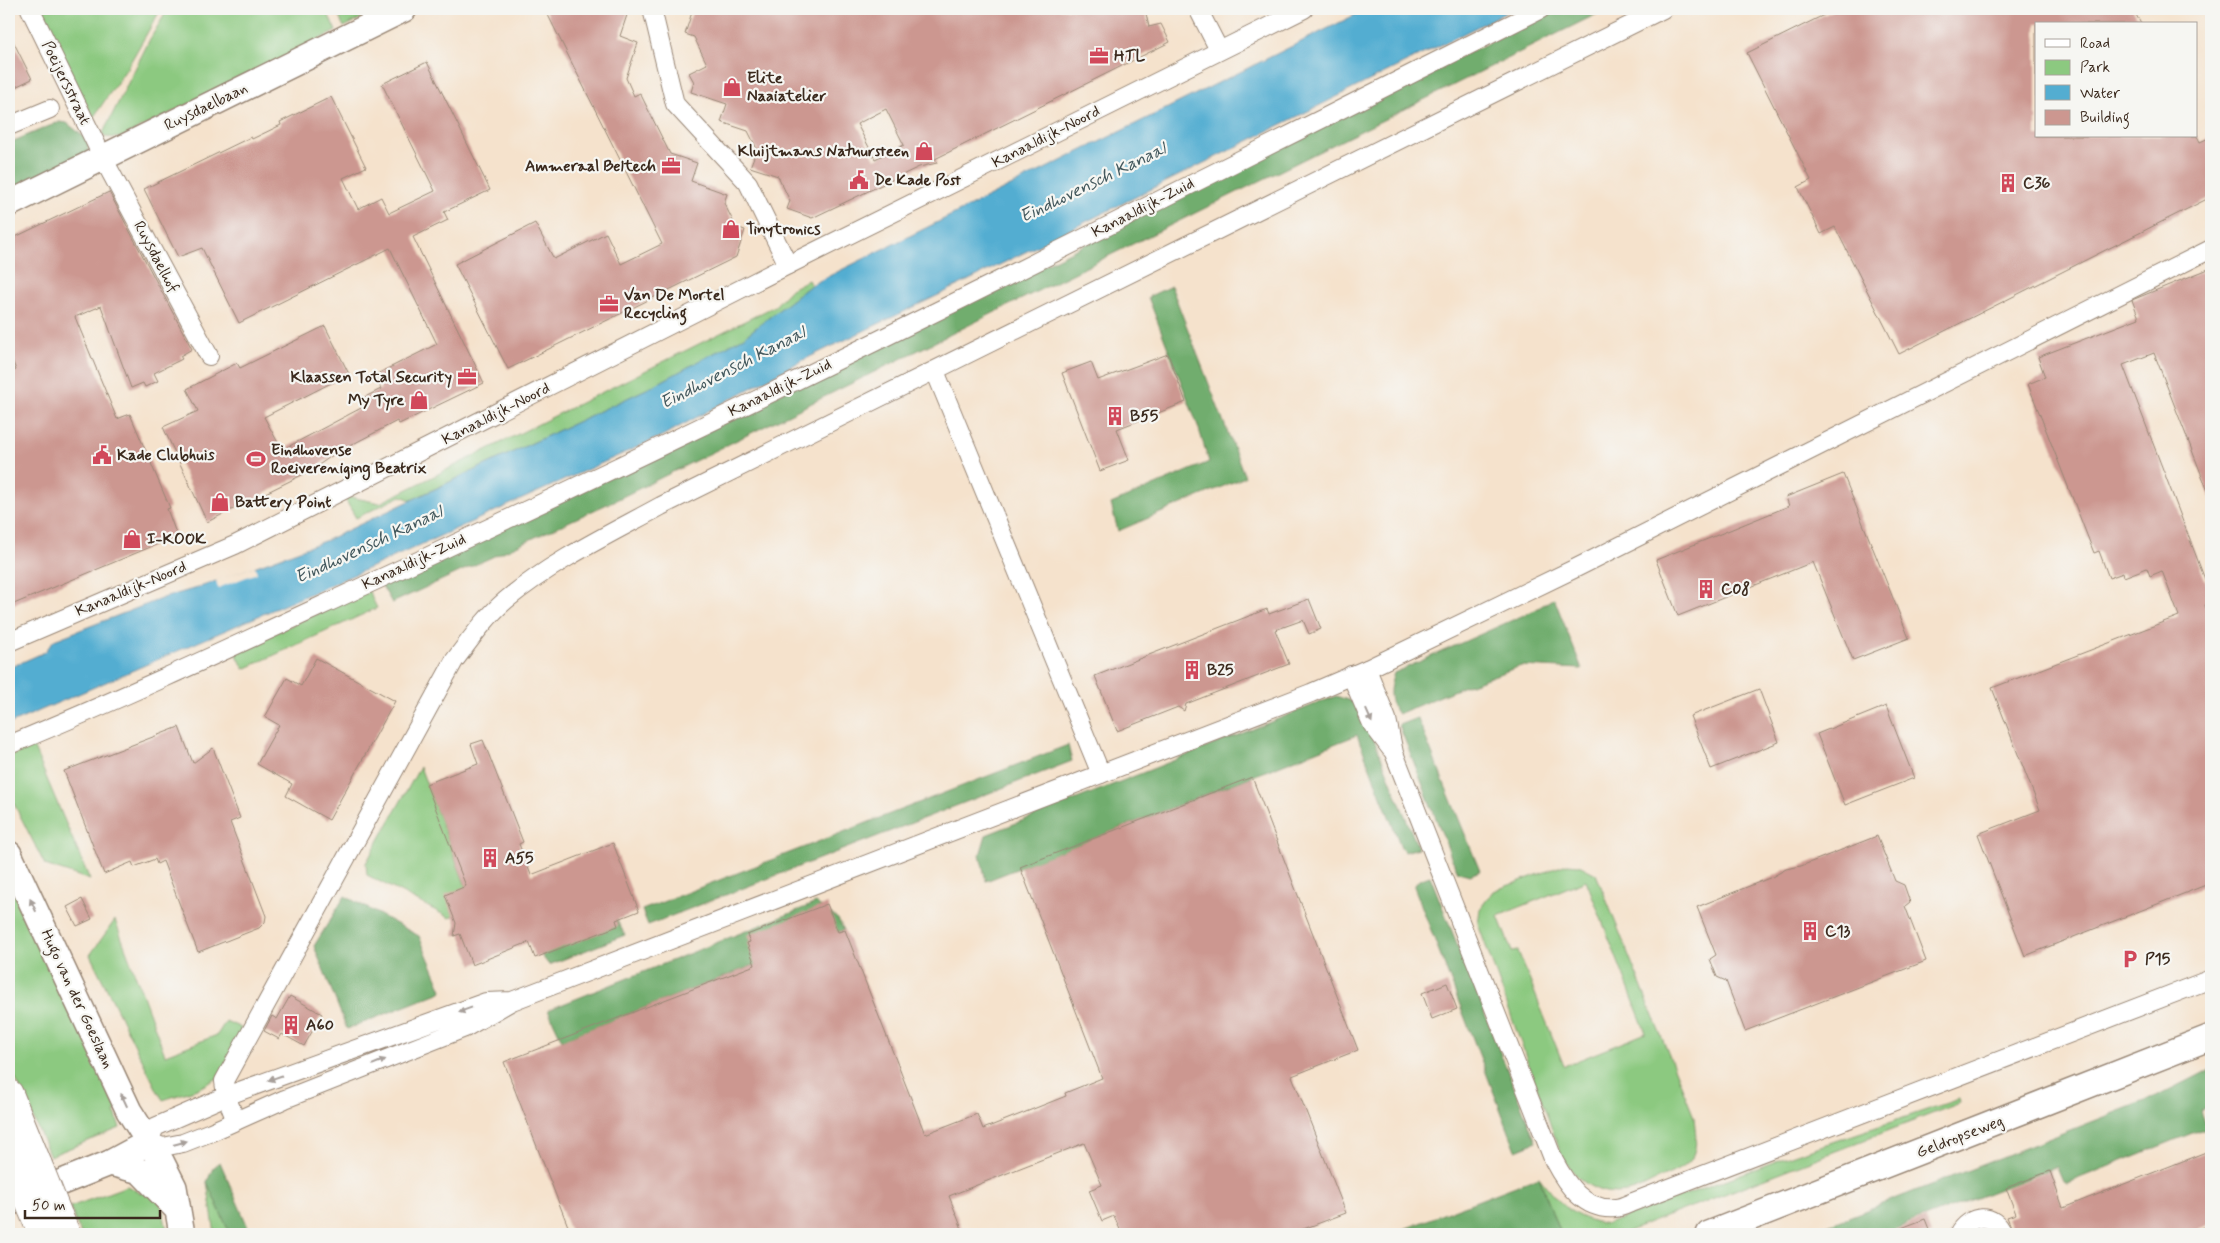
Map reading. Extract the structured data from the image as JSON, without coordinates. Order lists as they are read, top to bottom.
{
  "streets": {
    "street": [
      "Poeijersstraat",
      "Ruysdaelbaan",
      "Kanaaldijk-Noord",
      "Kanaaldijk-Zuid",
      "Ruysdaelhof",
      "Hugo van der Goeslaan",
      "Geldropseweg"
    ]
  },
  "crossings": [
    ["Poeijersstraat", "Ruysdaelbaan"],
    ["Poeijersstraat", "Ruysdaelhof"],
    ["Ruysdaelbaan", "Ruysdaelhof"]
  ],
  "one_way": ["Hugo van der Goeslaan"],
  "water": ["Eindhovensch Kanaal"],
  "places": {
    "office": [
      "HTL",
      "Ammeraal Beltech",
      "Van De Mortel Recycling",
      "Klaassen Total Security"
    ],
    "shop": [
      "Elite Naaiatelier",
      "Kluijtmans Natuursteen",
      "Tinytronics",
      "My Tyre",
      "Battery Point",
      "I-KOOK"
    ],
    "public building": ["De Kade Post", "Kade Clubhuis"],
    "building": [
      "C36",
      "B55",
      "C08",
      "B25",
      "A55",
      "C13",
      "A60"
    ],
    "sports": ["Eindhovense Roeivereniging Beatrix"],
    "parking": ["P15"]
  },
  "legend": [
    "Road",
    "Park",
    "Water",
    "Building"
  ],
  "scale_bar": "50 m"
}
